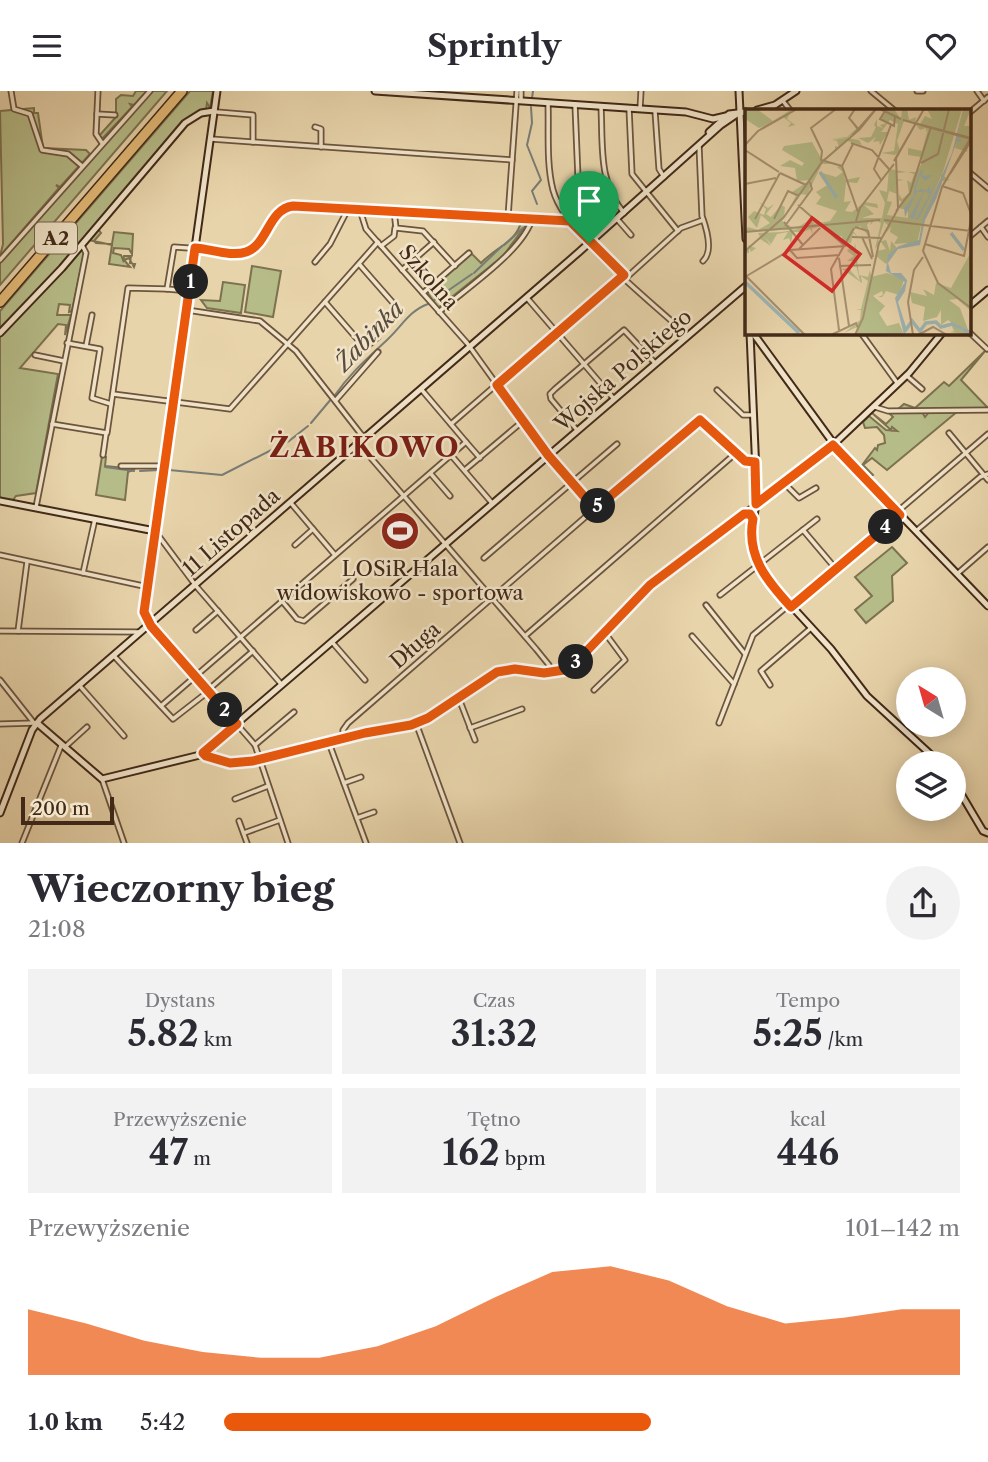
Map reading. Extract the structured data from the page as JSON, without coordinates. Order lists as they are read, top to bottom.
{
  "streets": {
    "highway": ["A2"],
    "street": [
      "Szkolna",
      "Wojska Polskiego",
      "11 Listopada",
      "Długa"
    ]
  },
  "crossings": [
    ["Szkolna", "Wojska Polskiego"],
    ["Szkolna", "11 Listopada"],
    ["Szkolna", "Długa"]
  ],
  "districts": ["ŻABIKOWO"],
  "water": ["Żabinka"],
  "places": {
    "sports": ["LOSiR Hala widowiskowo - sportowa"]
  },
  "scale_bar": "200 m",
  "north": "top left",
  "page": {
    "header": "Sprintly",
    "pins": [
      "1",
      "5",
      "4",
      "3",
      "2"
    ],
    "scale": "200 m",
    "heading": ["Wieczorny bieg", "21:08"],
    "stats": [
      ["Dystans", "5.82 km"],
      ["Czas", "31:32"],
      ["Tempo", "5:25 /km"],
      ["Przewyższenie", "47 m"],
      ["Tętno", "162 bpm"],
      ["kcal", "446"]
    ],
    "chart": ["Przewyższenie", "101–142 m"],
    "list": [
      {
        "name": "1.0 km",
        "note": "5:42"
      }
    ]
  }
}
